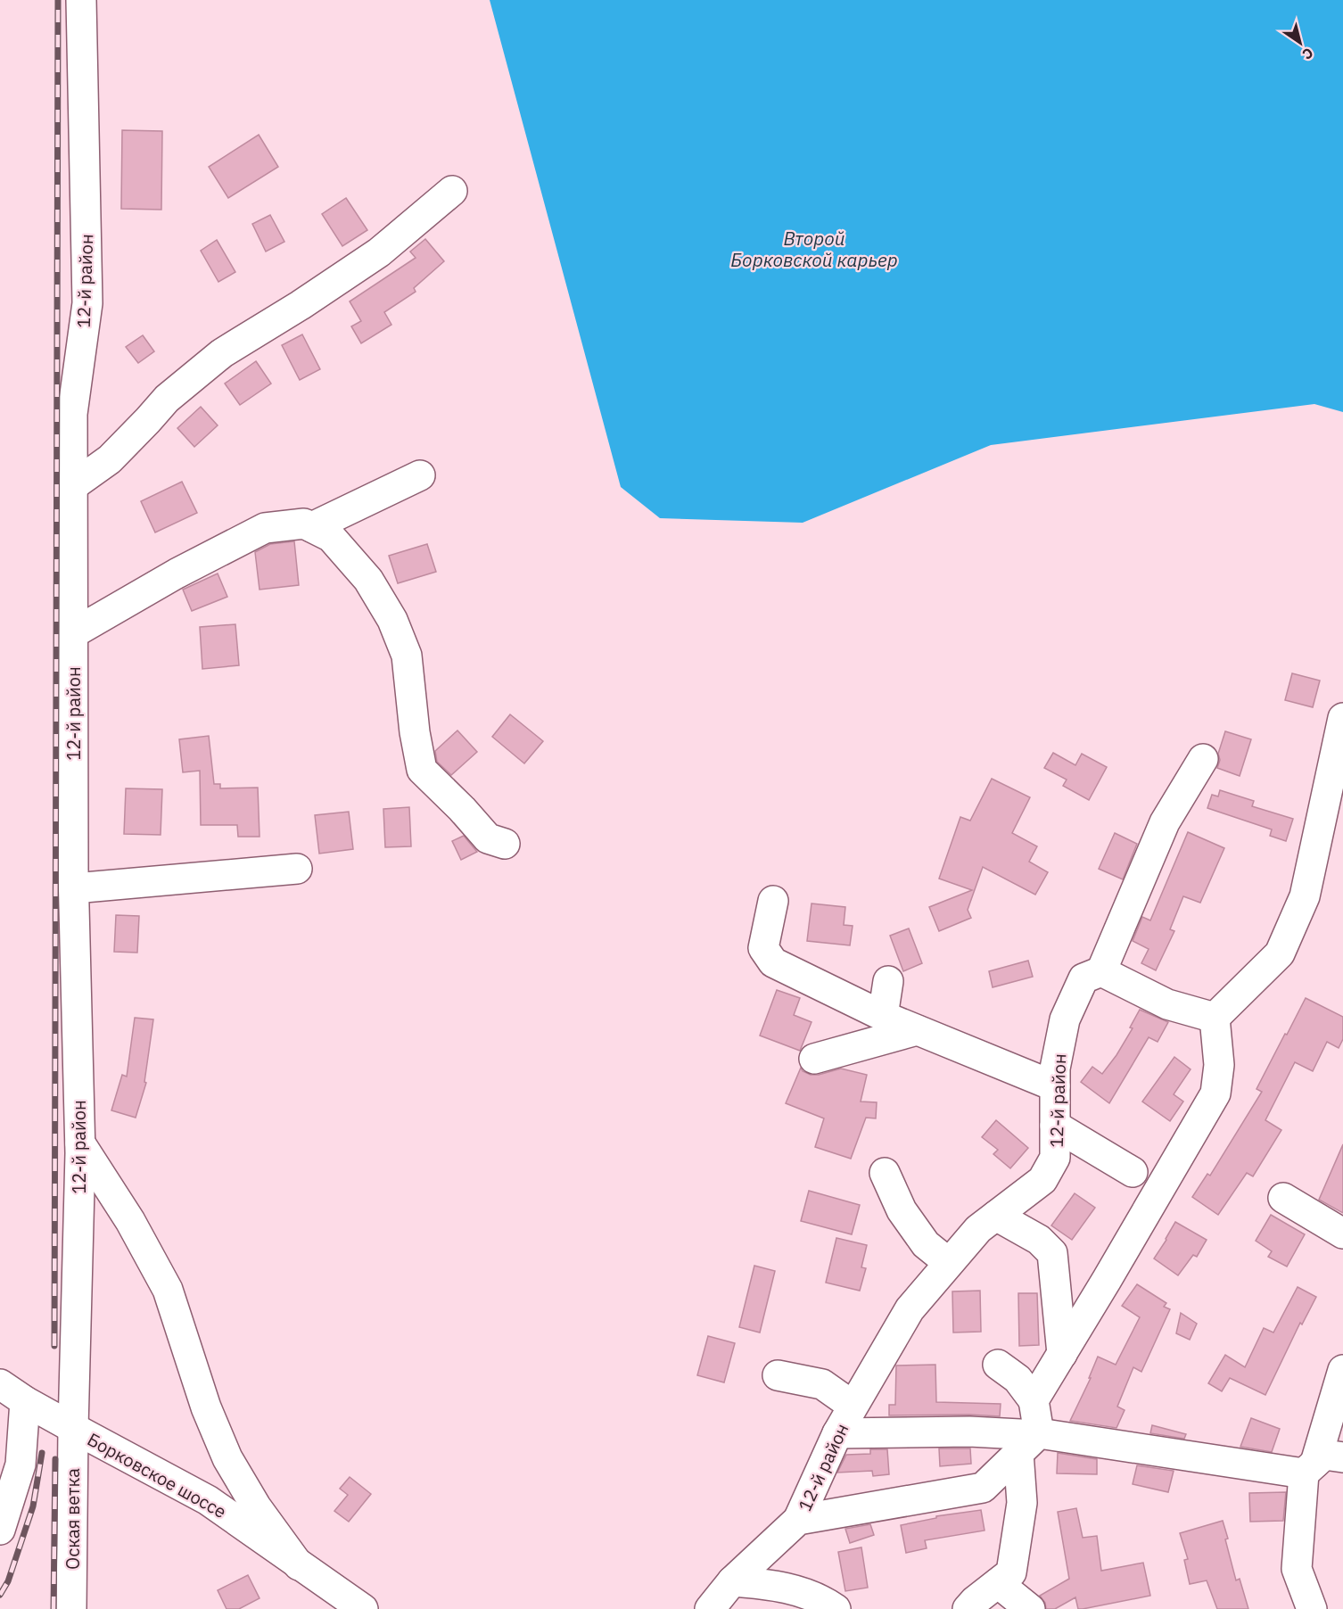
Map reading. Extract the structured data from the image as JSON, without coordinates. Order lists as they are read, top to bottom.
{
  "streets": {
    "street": ["12-й район", "Борковское шоссе", "Оская ветка"]
  },
  "crossings": [
    ["12-й район", "Борковское шоссе"],
    ["12-й район", "Оская ветка"],
    ["Борковское шоссе", "Оская ветка"]
  ],
  "water": ["Второй Борковской карьер"],
  "north": "bottom right"
}
